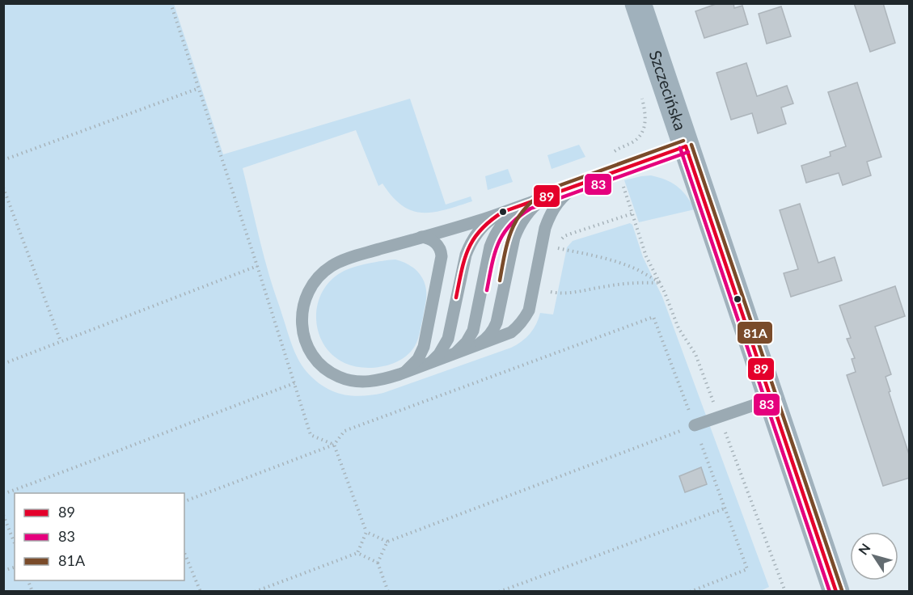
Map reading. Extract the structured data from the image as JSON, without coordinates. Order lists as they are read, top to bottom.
{
  "streets": {
    "main road": ["Szczecińska"]
  },
  "lines": ["transit line 81A", "transit line 89", "transit line 83"],
  "legend": ["89", "83", "81A"],
  "north": "top left"
}
